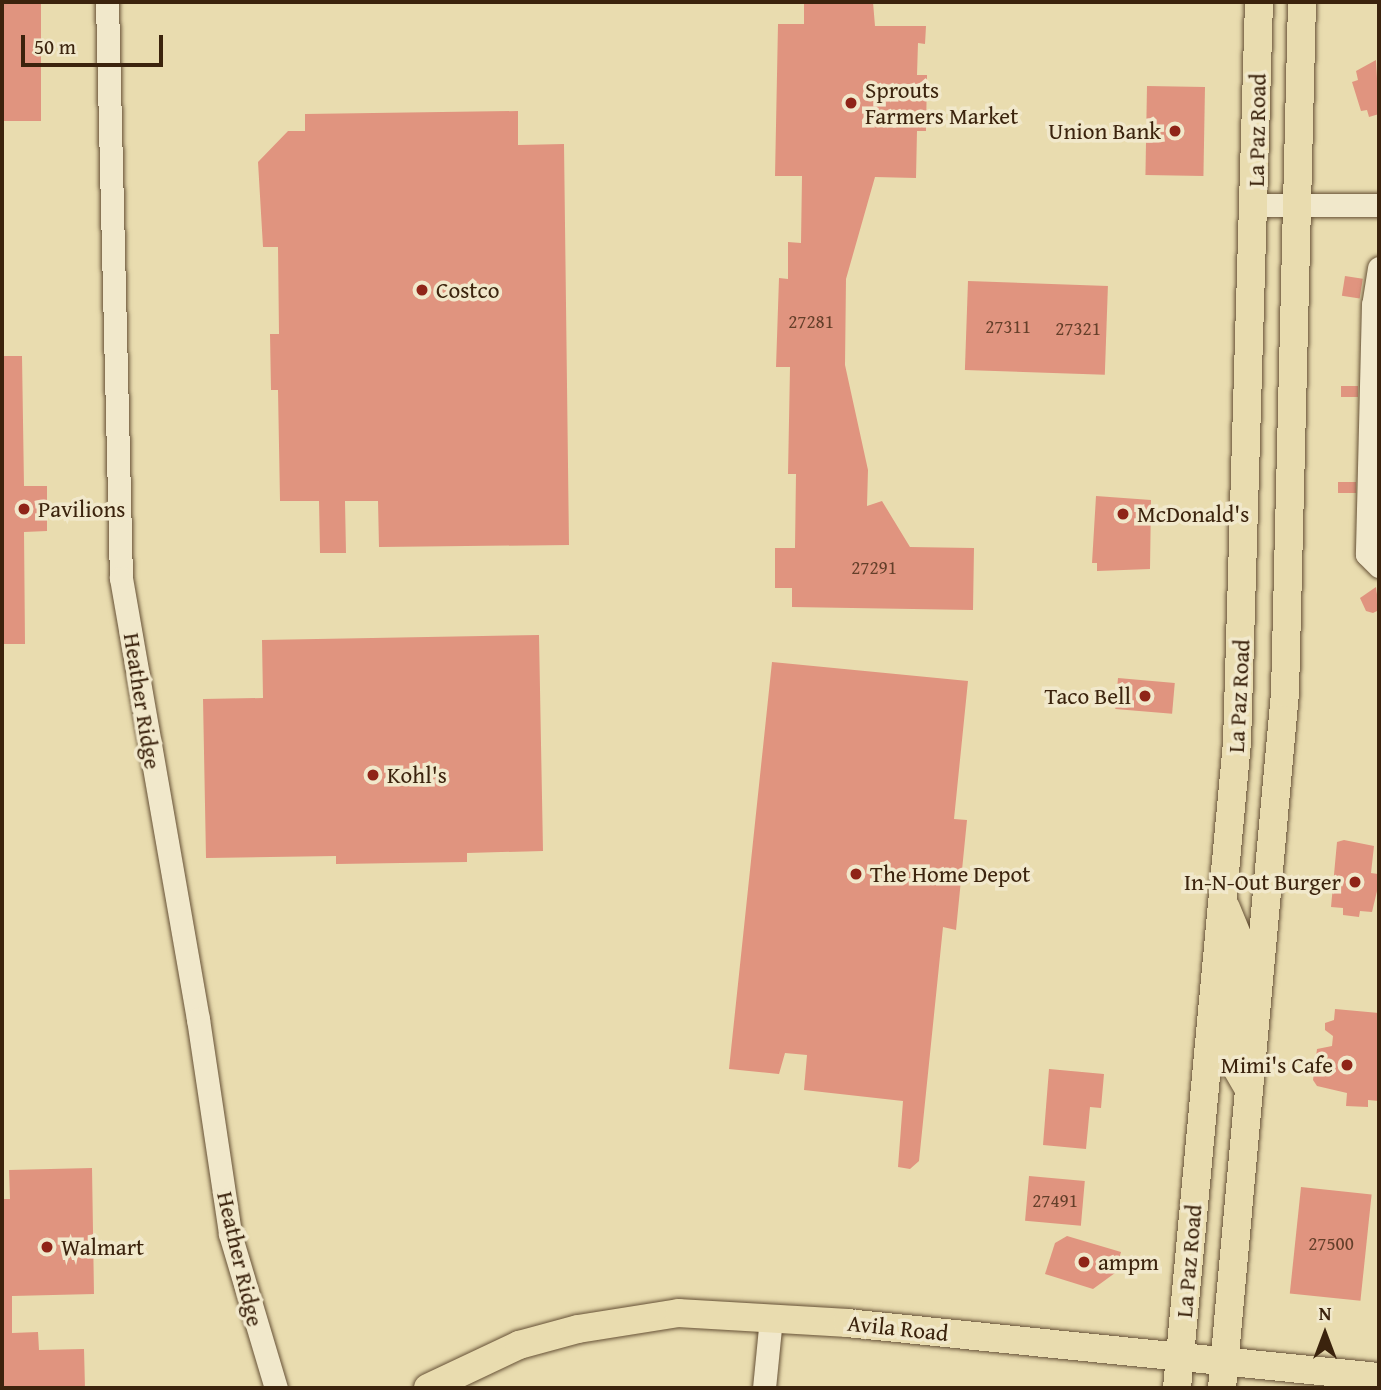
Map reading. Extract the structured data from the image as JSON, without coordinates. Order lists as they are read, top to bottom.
{
  "streets": {
    "main road": ["La Paz Road", "Avila Road"],
    "street": ["Heather Ridge"]
  },
  "crossings": [
    ["La Paz Road", "Avila Road"]
  ],
  "places": [
    "Sprouts Farmers Market",
    "Union Bank",
    "Costco",
    "Pavilions",
    "McDonald's",
    "Taco Bell",
    "Kohl's",
    "The Home Depot",
    "In-N-Out Burger",
    "Mimi's Cafe",
    "Walmart",
    "ampm"
  ],
  "house_numbers": [
    "27281",
    "27311",
    "27321",
    "27291",
    "27491",
    "27500"
  ],
  "scale_bar": "50 m",
  "north": "top"
}
